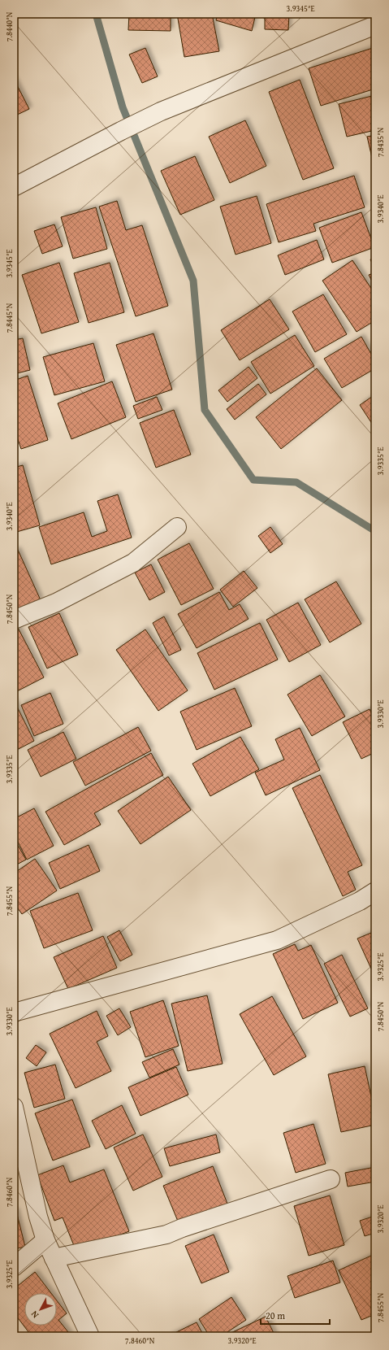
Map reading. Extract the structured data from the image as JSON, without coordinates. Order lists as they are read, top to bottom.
{
  "scale_bar": "20 m",
  "north": "bottom left",
  "coordinates": [
    "3.9345°E",
    "7.8440°N",
    "7.8435°N",
    "3.9340°E",
    "7.8445°N",
    "3.9335°E",
    "7.8450°N",
    "3.9330°E",
    "7.8455°N",
    "3.9325°E",
    "7.8460°N",
    "3.9320°E"
  ]
}
